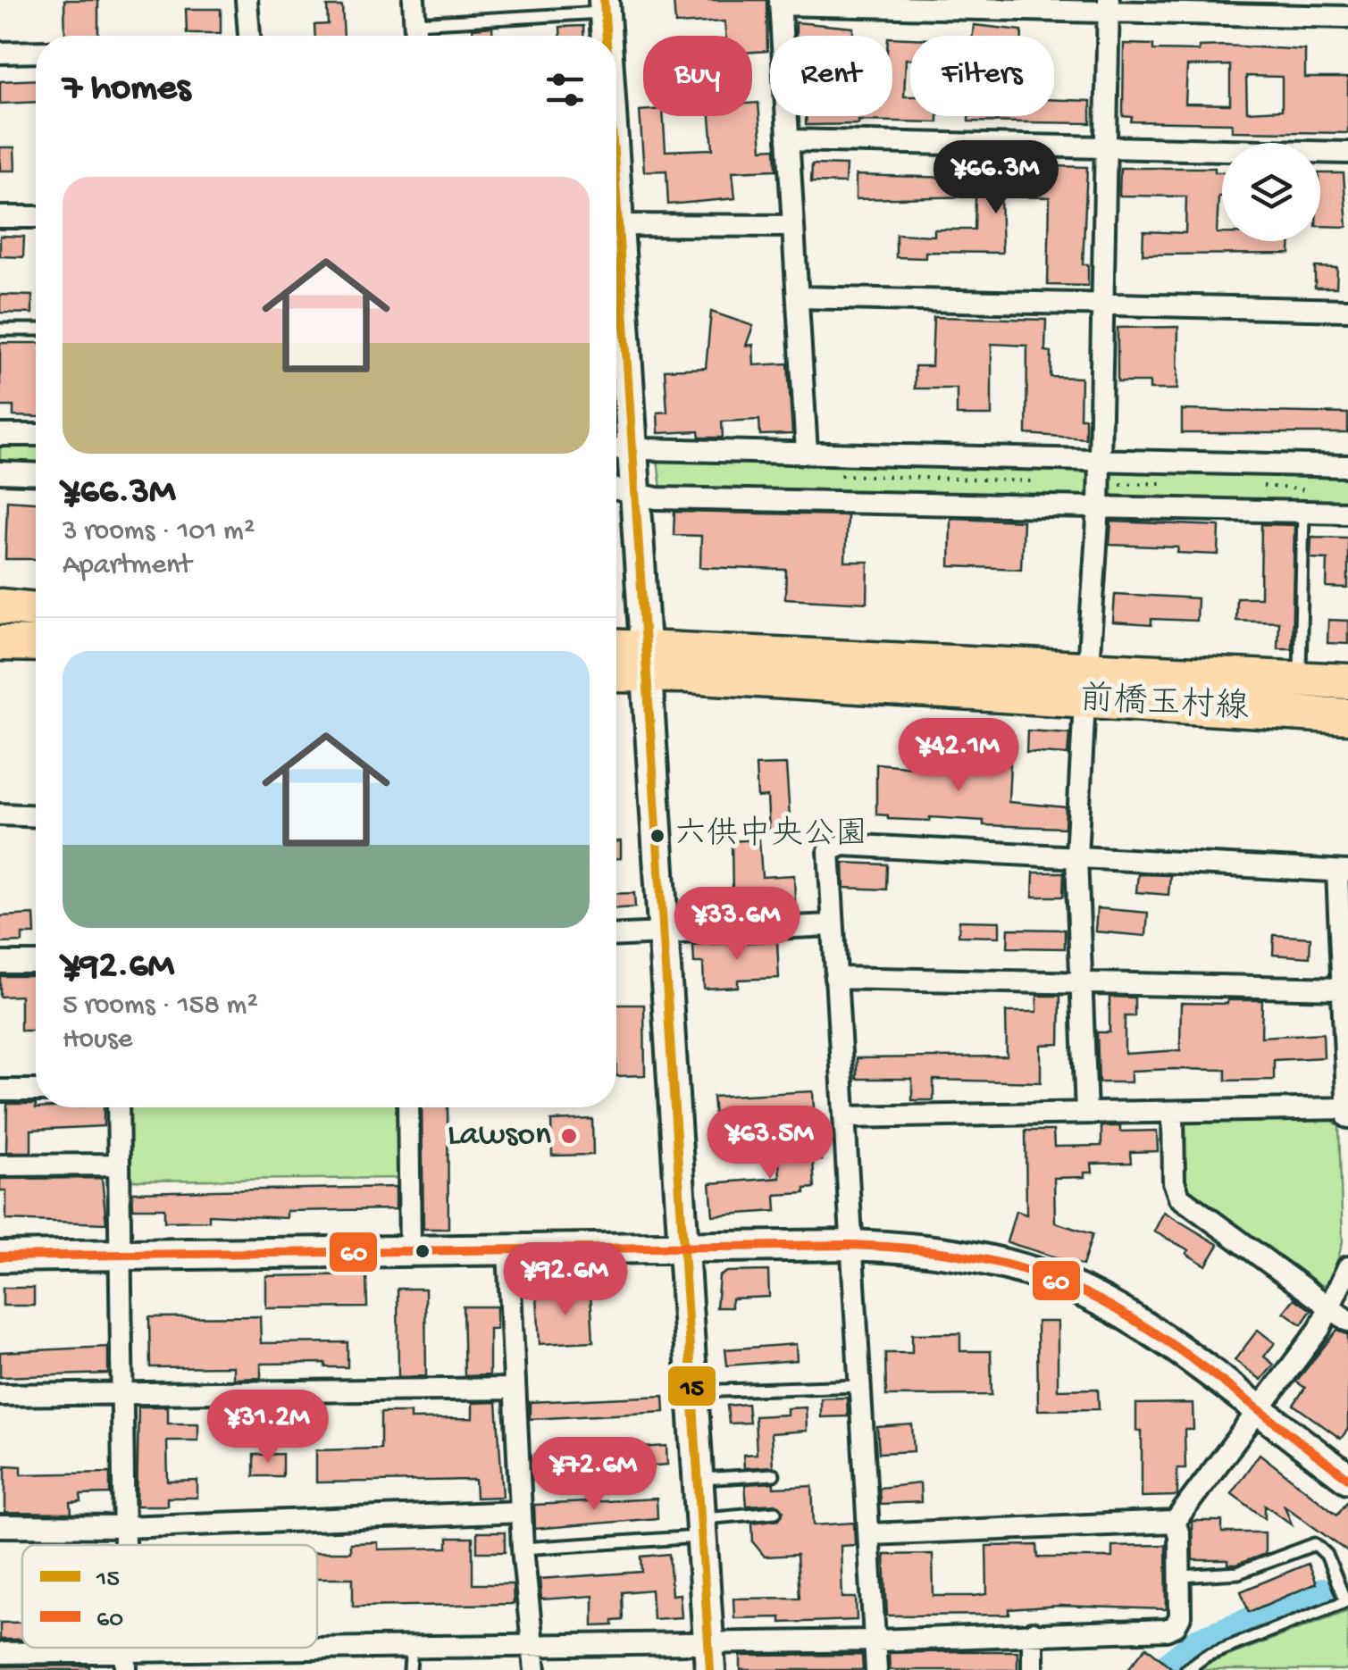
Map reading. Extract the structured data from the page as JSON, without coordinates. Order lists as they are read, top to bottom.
{
  "streets": {
    "main road": ["前橋玉村線"]
  },
  "places": ["六供中央公園", "Lawson"],
  "lines": ["transit line 15", "transit line 60"],
  "legend": ["15", "60"],
  "page": {
    "chip": ["Buy", "Rent", "Filters"],
    "heading": "7 homes",
    "price": [
      "¥66.3M",
      "¥42.1M",
      "¥33.6M",
      "¥63.5M",
      "¥92.6M",
      "¥31.2M",
      "¥72.6M"
    ],
    "list": [
      {
        "name": "¥66.3M",
        "note": "3 rooms · 101 m² · Apartment"
      },
      {
        "name": "¥92.6M",
        "note": "5 rooms · 158 m² · House"
      }
    ]
  }
}
